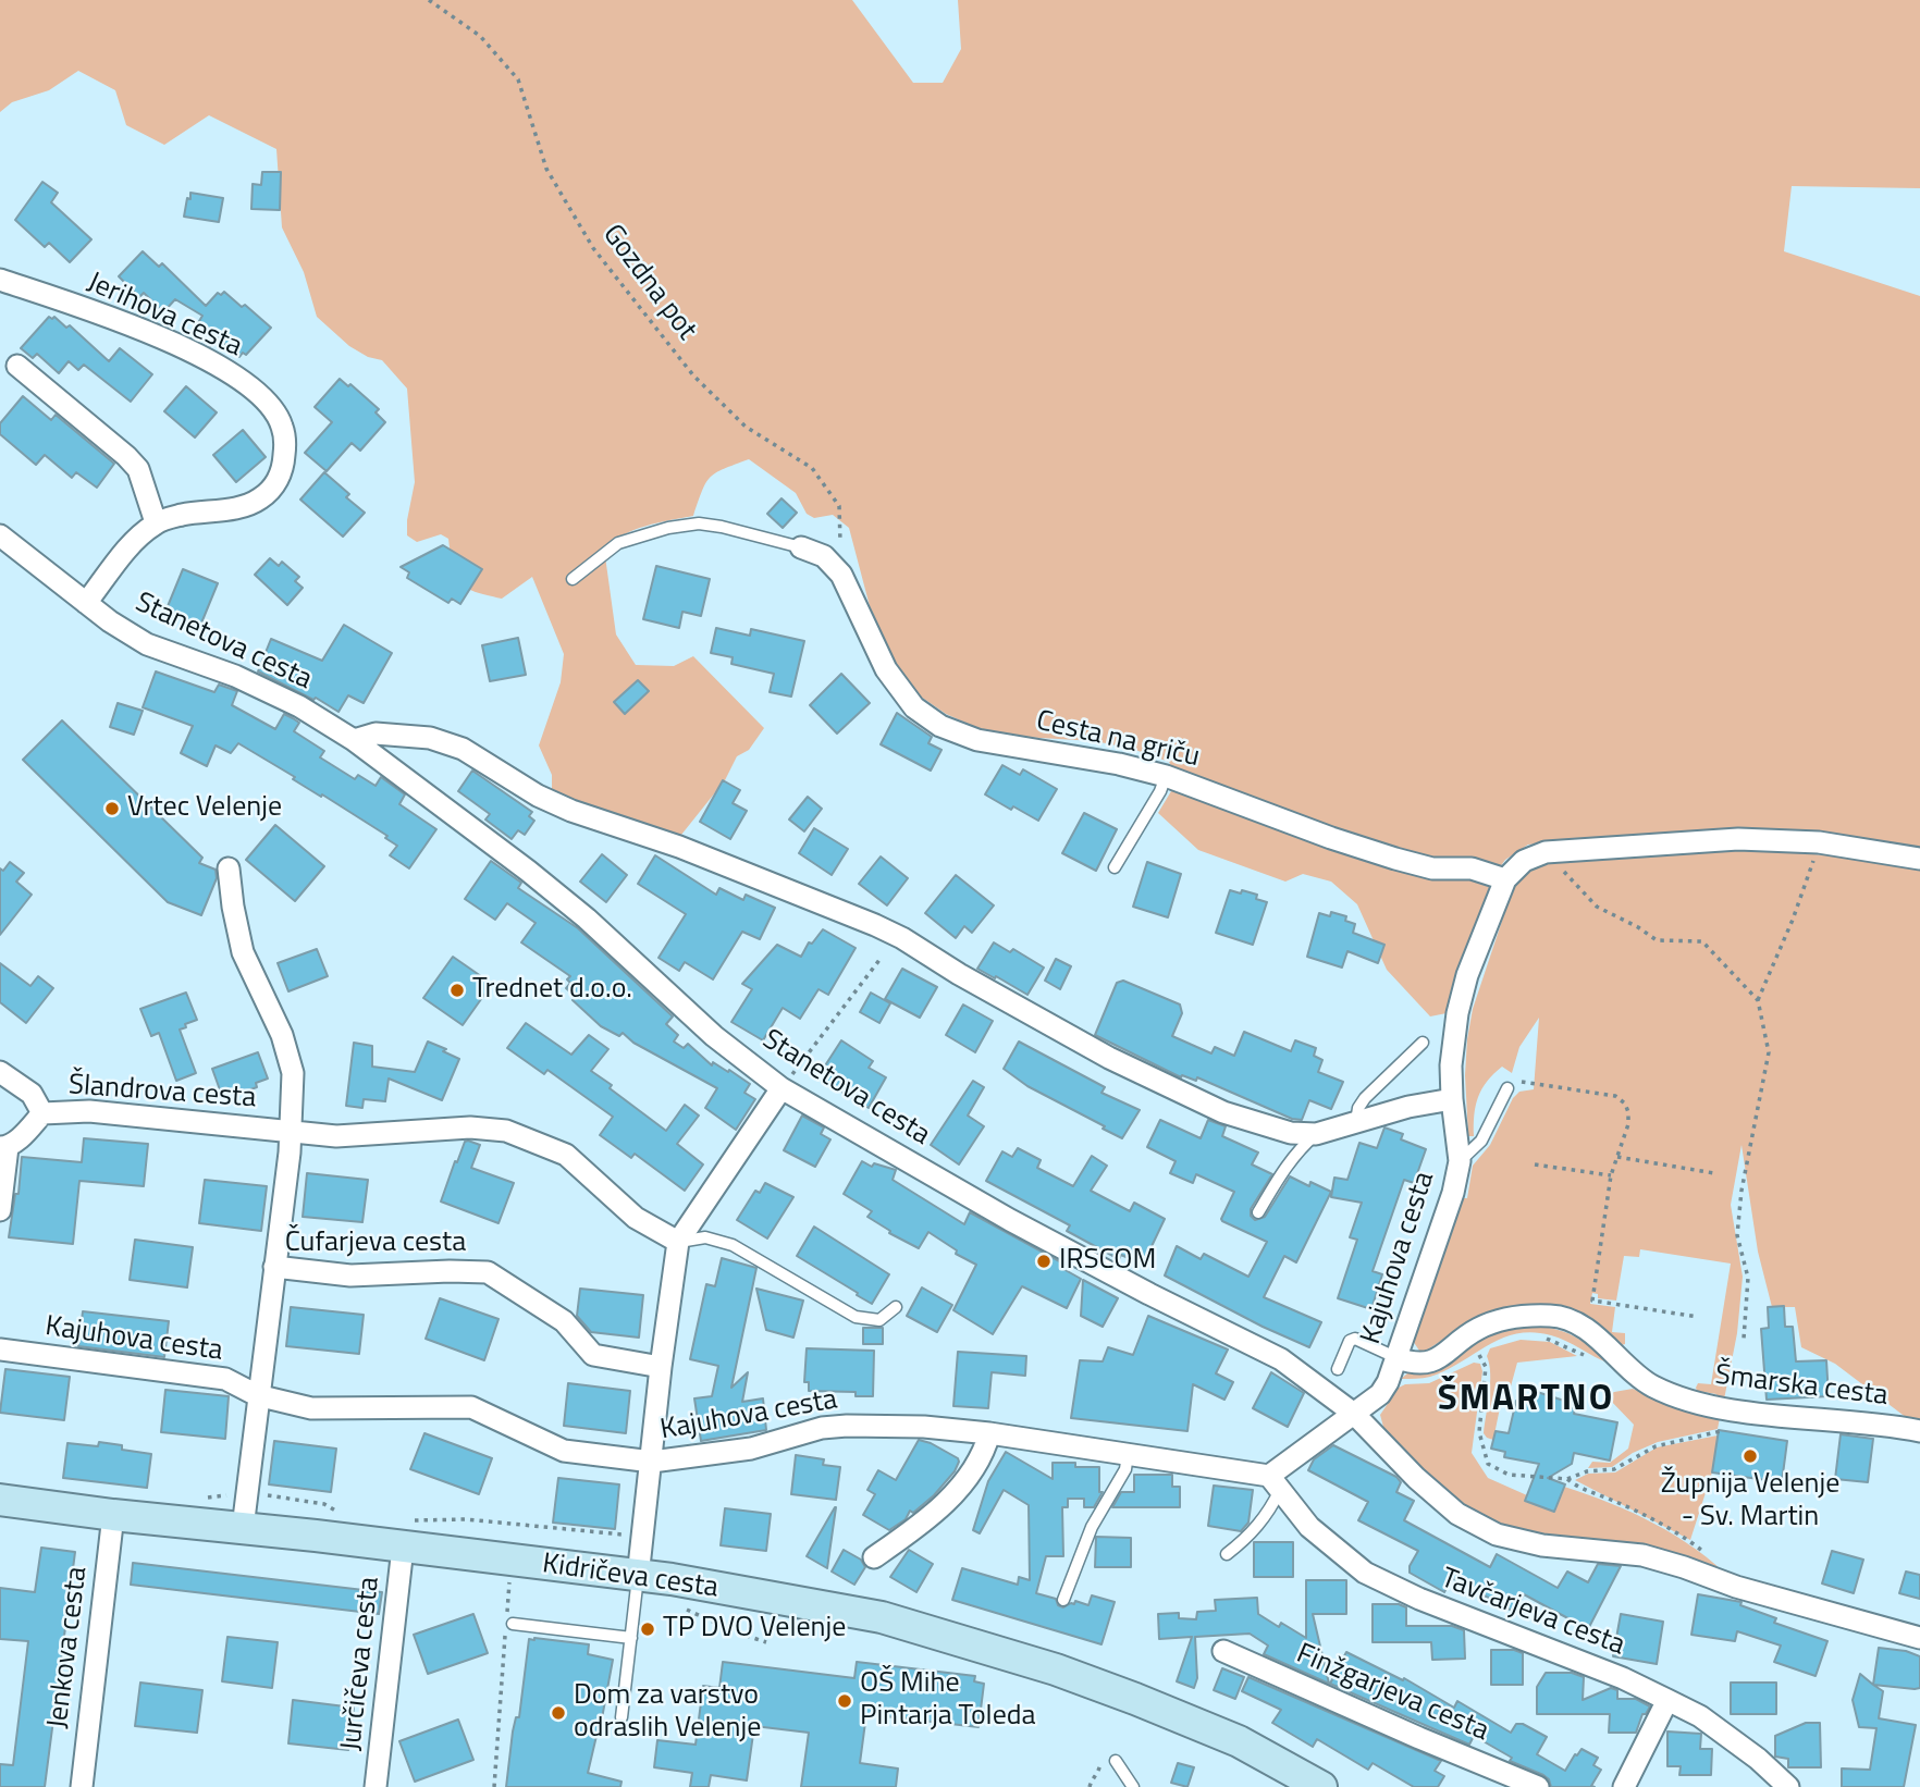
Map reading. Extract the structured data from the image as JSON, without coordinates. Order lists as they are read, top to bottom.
{
  "streets": {
    "main road": ["Kidričeva cesta"],
    "street": [
      "Jerihova cesta",
      "Stanetova cesta",
      "Cesta na griču",
      "Šlandrova cesta",
      "Čufarjeva cesta",
      "Kajuhova cesta",
      "Šmarska cesta",
      "Tavčarjeva cesta",
      "Jenkova cesta",
      "Jurčičeva cesta",
      "Finžgarjeva cesta"
    ],
    "path": ["Gozdna pot"]
  },
  "crossings": [
    ["Gozdna pot", "Cesta na griču"],
    ["Stanetova cesta", "Kajuhova cesta"],
    ["Cesta na griču", "Kajuhova cesta"],
    ["Šlandrova cesta", "Čufarjeva cesta"],
    ["Čufarjeva cesta", "Kajuhova cesta"],
    ["Kajuhova cesta", "Šmarska cesta"],
    ["Kajuhova cesta", "Tavčarjeva cesta"],
    ["Kidričeva cesta", "Jenkova cesta"],
    ["Kidričeva cesta", "Jurčičeva cesta"]
  ],
  "districts": ["ŠMARTNO"],
  "places": [
    "Vrtec Velenje",
    "Trednet d.o.o.",
    "IRSCOM",
    "Župnija Velenje - Sv. Martin",
    "TP DVO Velenje",
    "OŠ Mihe Pintarja Toleda",
    "Dom za varstvo odraslih Velenje"
  ]
}
